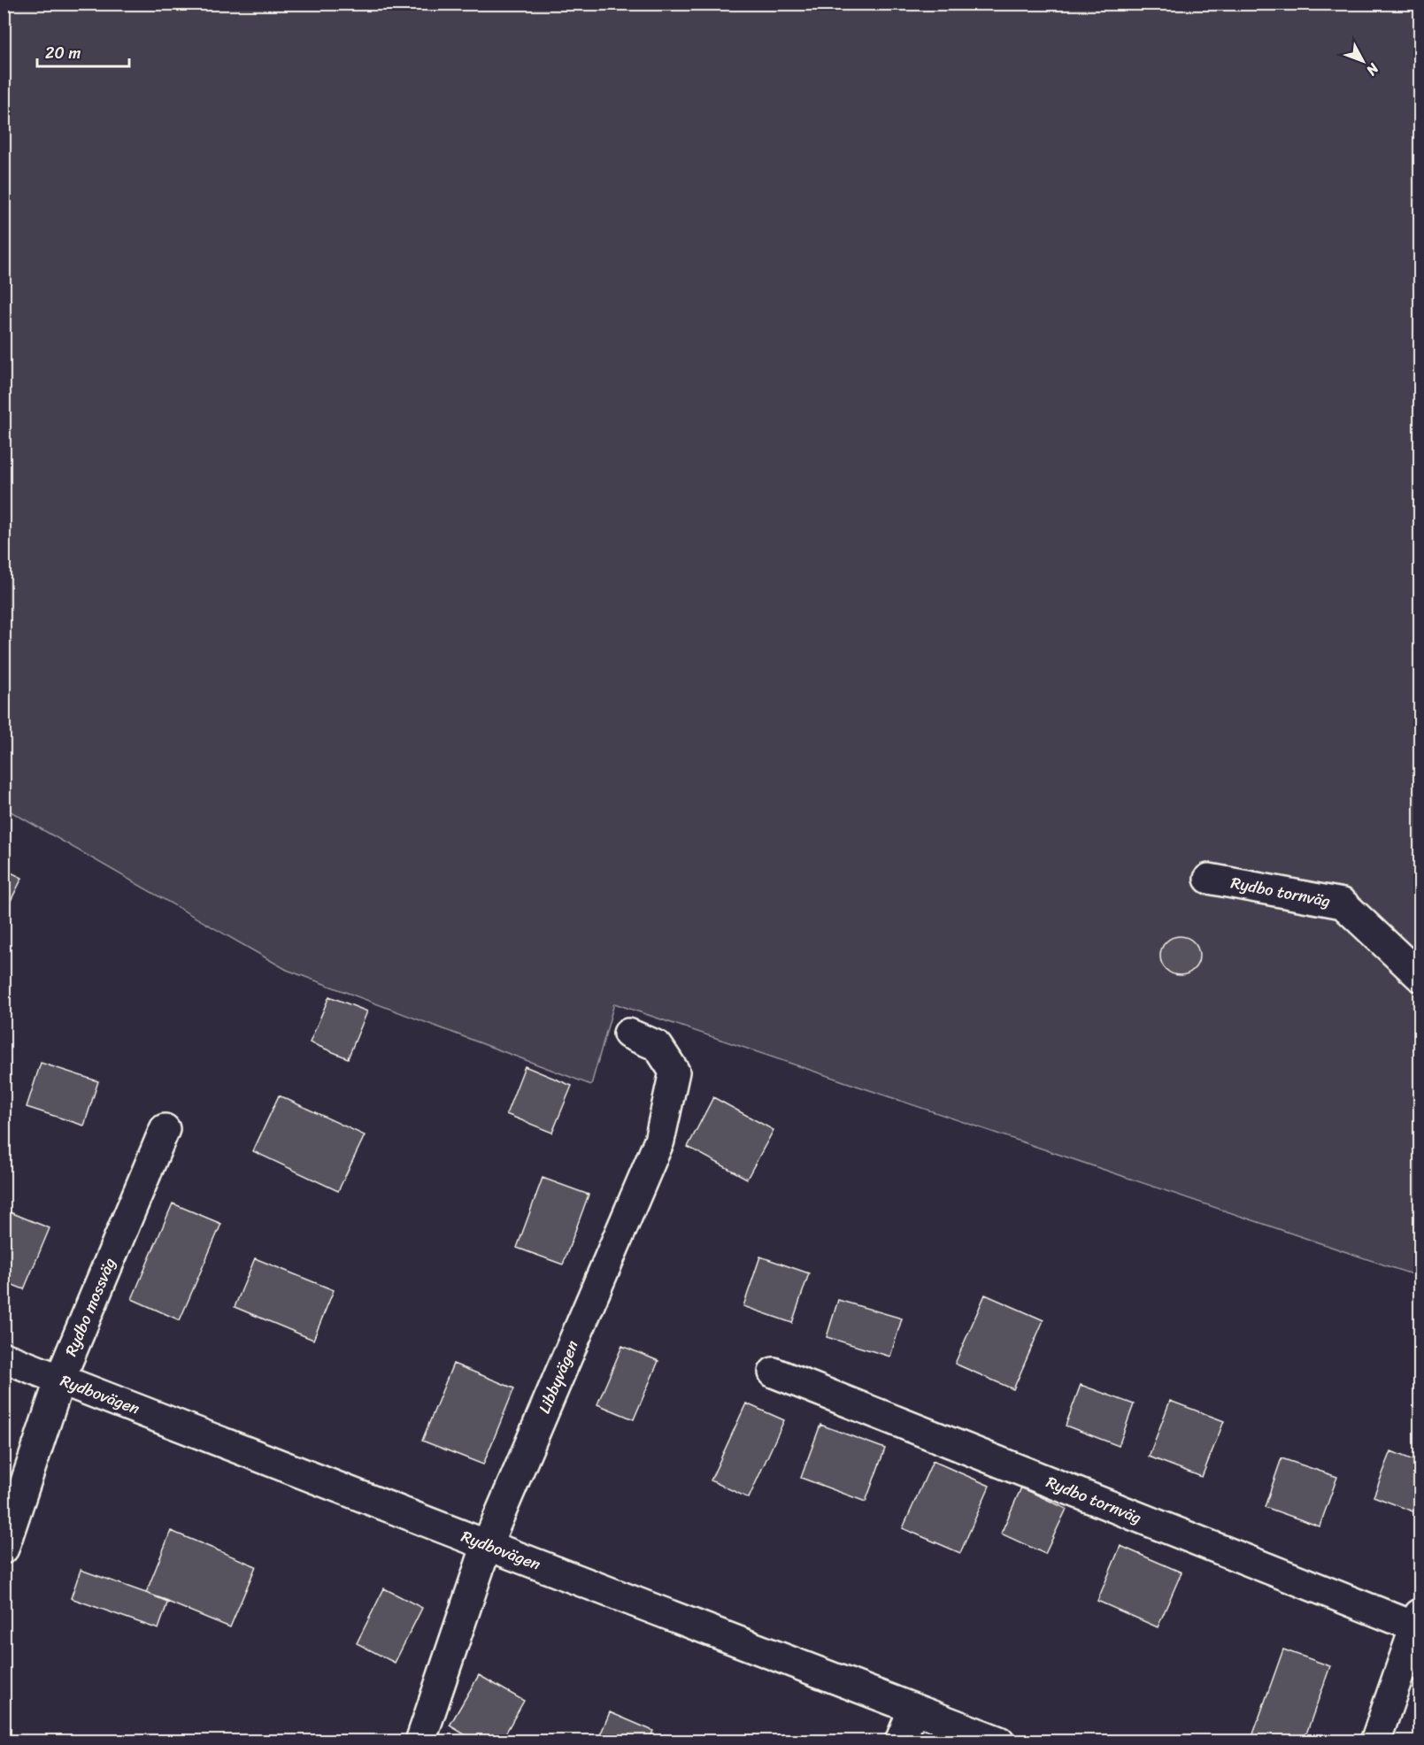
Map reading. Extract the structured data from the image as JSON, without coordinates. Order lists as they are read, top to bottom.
{
  "streets": {
    "street": [
      "Rydbo tornväg",
      "Rydbo mossväg",
      "Libbyvägen",
      "Rydbovägen"
    ]
  },
  "crossings": [
    ["Rydbo mossväg", "Rydbovägen"],
    ["Libbyvägen", "Rydbovägen"]
  ],
  "scale_bar": "20 m",
  "north": "bottom right"
}
